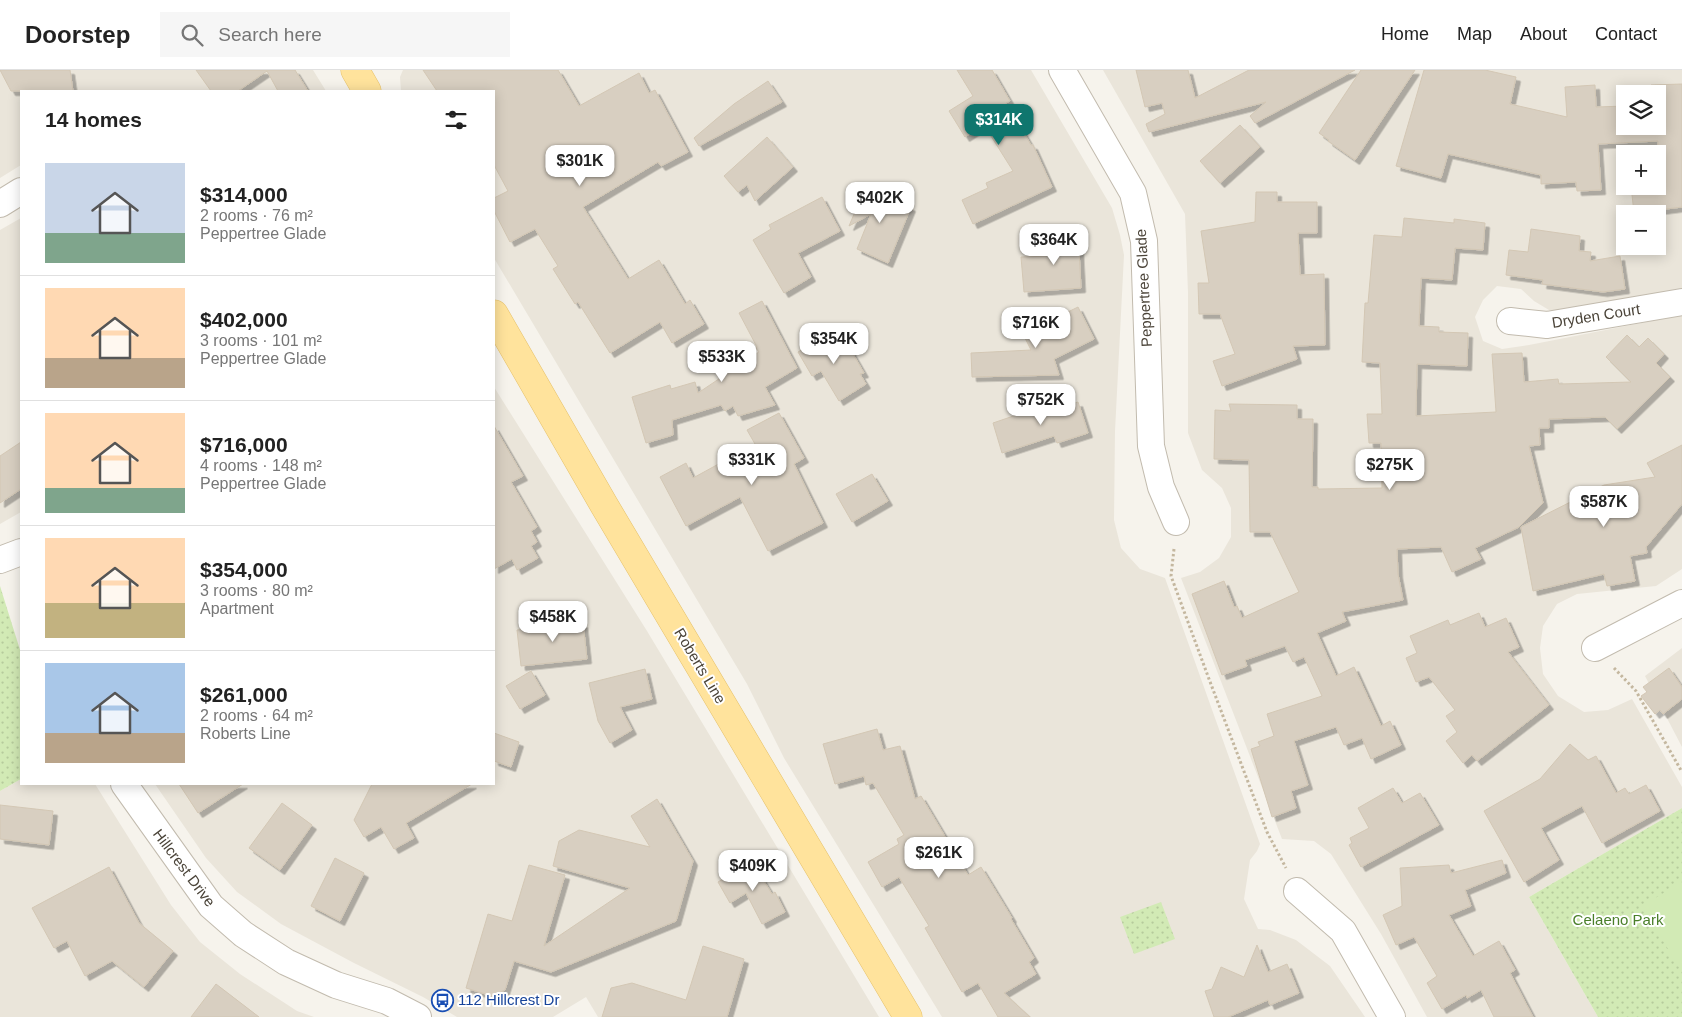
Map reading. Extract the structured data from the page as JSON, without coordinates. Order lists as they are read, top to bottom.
{
  "streets": {
    "main road": ["Roberts Line"],
    "street": ["Peppertree Glade", "Dryden Court", "Hillcrest Drive"]
  },
  "parks": ["Celaeno Park"],
  "places": {
    "bus stop": ["112 Hillcrest Dr"]
  },
  "page": {
    "header": "Doorstep",
    "search": "Search here",
    "nav": [
      "Home",
      "Map",
      "About",
      "Contact"
    ],
    "map_buttons": ["+", "−"],
    "heading": "14 homes",
    "price": [
      "$314K",
      "$301K",
      "$402K",
      "$364K",
      "$716K",
      "$354K",
      "$533K",
      "$752K",
      "$331K",
      "$275K",
      "$587K",
      "$458K",
      "$261K",
      "$409K"
    ],
    "list": [
      {
        "name": "$314,000",
        "note": "2 rooms · 76 m² · Peppertree Glade"
      },
      {
        "name": "$402,000",
        "note": "3 rooms · 101 m² · Peppertree Glade"
      },
      {
        "name": "$716,000",
        "note": "4 rooms · 148 m² · Peppertree Glade"
      },
      {
        "name": "$354,000",
        "note": "3 rooms · 80 m² · Apartment"
      },
      {
        "name": "$261,000",
        "note": "2 rooms · 64 m² · Roberts Line"
      }
    ]
  }
}
